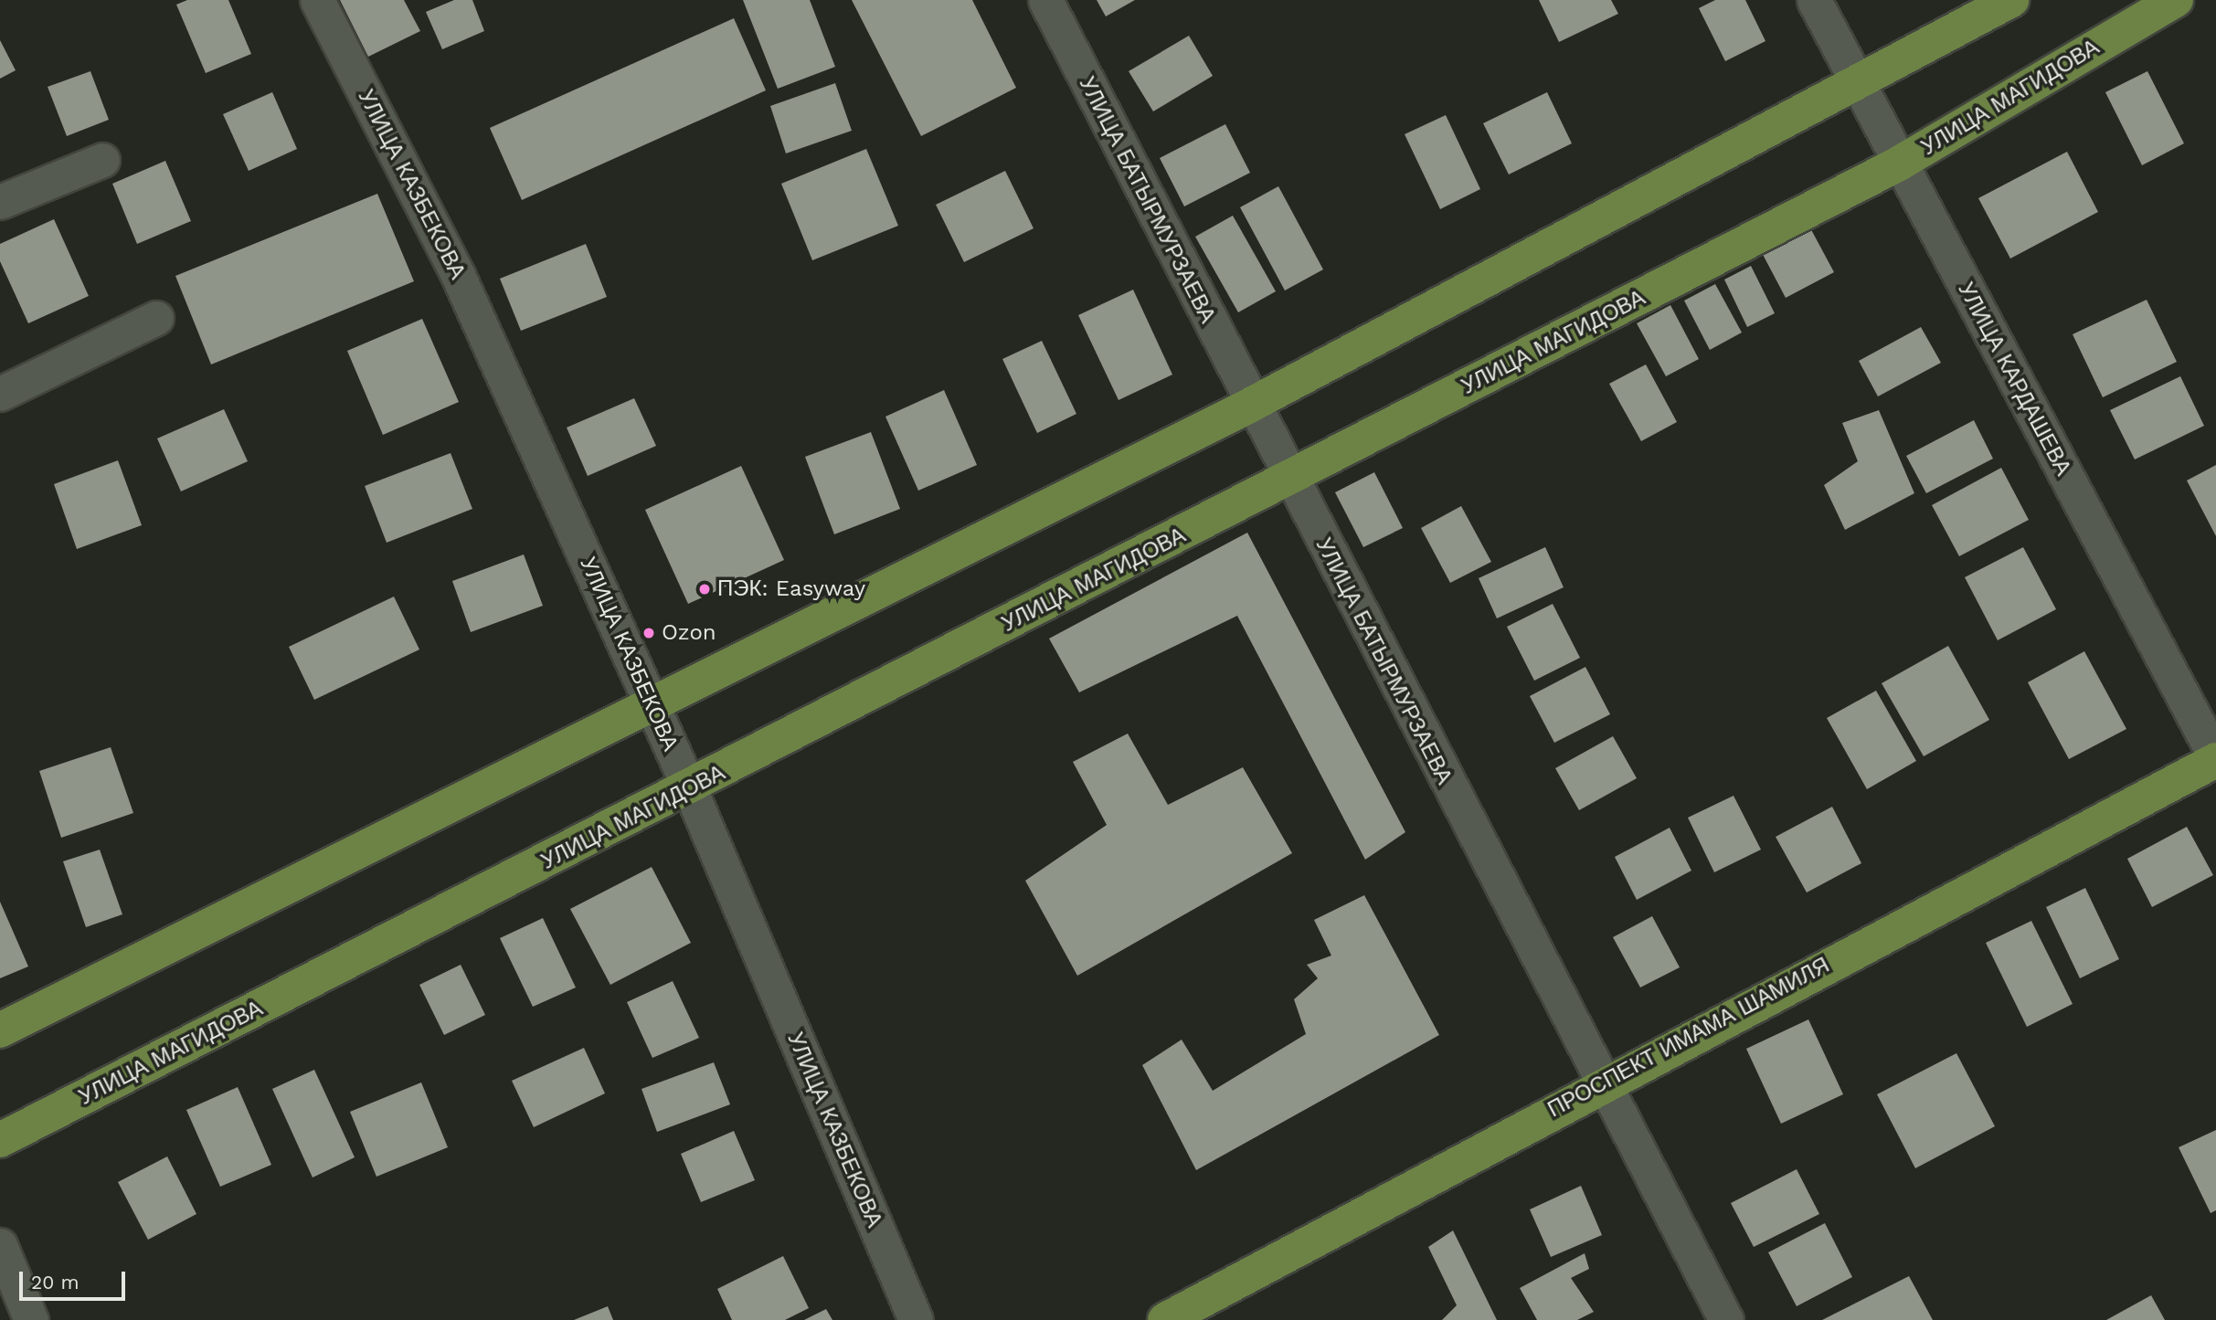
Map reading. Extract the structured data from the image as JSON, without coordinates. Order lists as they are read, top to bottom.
{
  "streets": {
    "main road": ["УЛИЦА МАГИДОВА", "ПРОСПЕКТ ИМАМА ШАМИЛЯ"],
    "street": ["УЛИЦА КАЗБЕКОВА", "УЛИЦА БАТЫРМУРЗАЕВА", "УЛИЦА КАРДАШЕВА"]
  },
  "crossings": [
    ["УЛИЦА МАГИДОВА", "УЛИЦА КАЗБЕКОВА"],
    ["УЛИЦА МАГИДОВА", "УЛИЦА БАТЫРМУРЗАЕВА"],
    ["УЛИЦА МАГИДОВА", "УЛИЦА КАРДАШЕВА"],
    ["УЛИЦА БАТЫРМУРЗАЕВА", "ПРОСПЕКТ ИМАМА ШАМИЛЯ"],
    ["УЛИЦА КАРДАШЕВА", "ПРОСПЕКТ ИМАМА ШАМИЛЯ"]
  ],
  "places": ["ПЭК: Easyway", "Ozon"],
  "scale_bar": "20 m"
}
